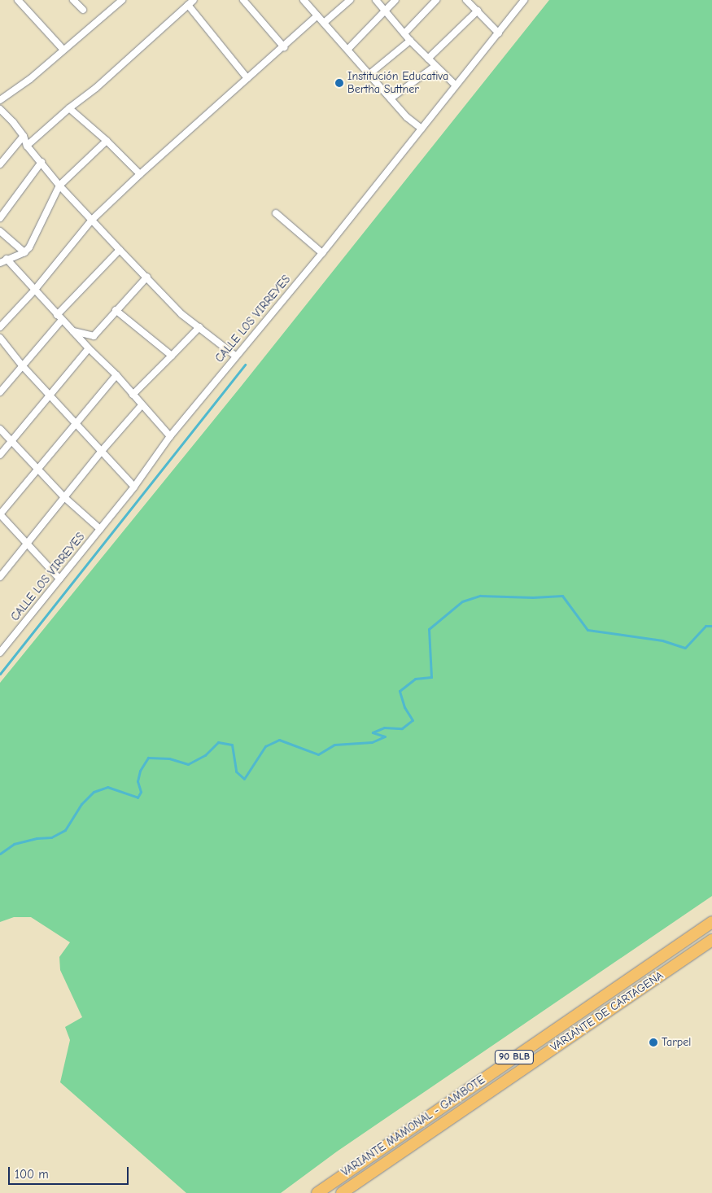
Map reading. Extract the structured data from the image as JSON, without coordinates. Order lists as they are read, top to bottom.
{
  "streets": {
    "highway": ["VARIANTE DE CARTAGENA", "90 BLB", "VARIANTE MAMONAL - GAMBOTE"],
    "street": ["CALLE LOS VIRREYES"]
  },
  "places": ["Institución Educativa Bertha Suttner", "Tarpel"],
  "scale_bar": "100 m"
}
